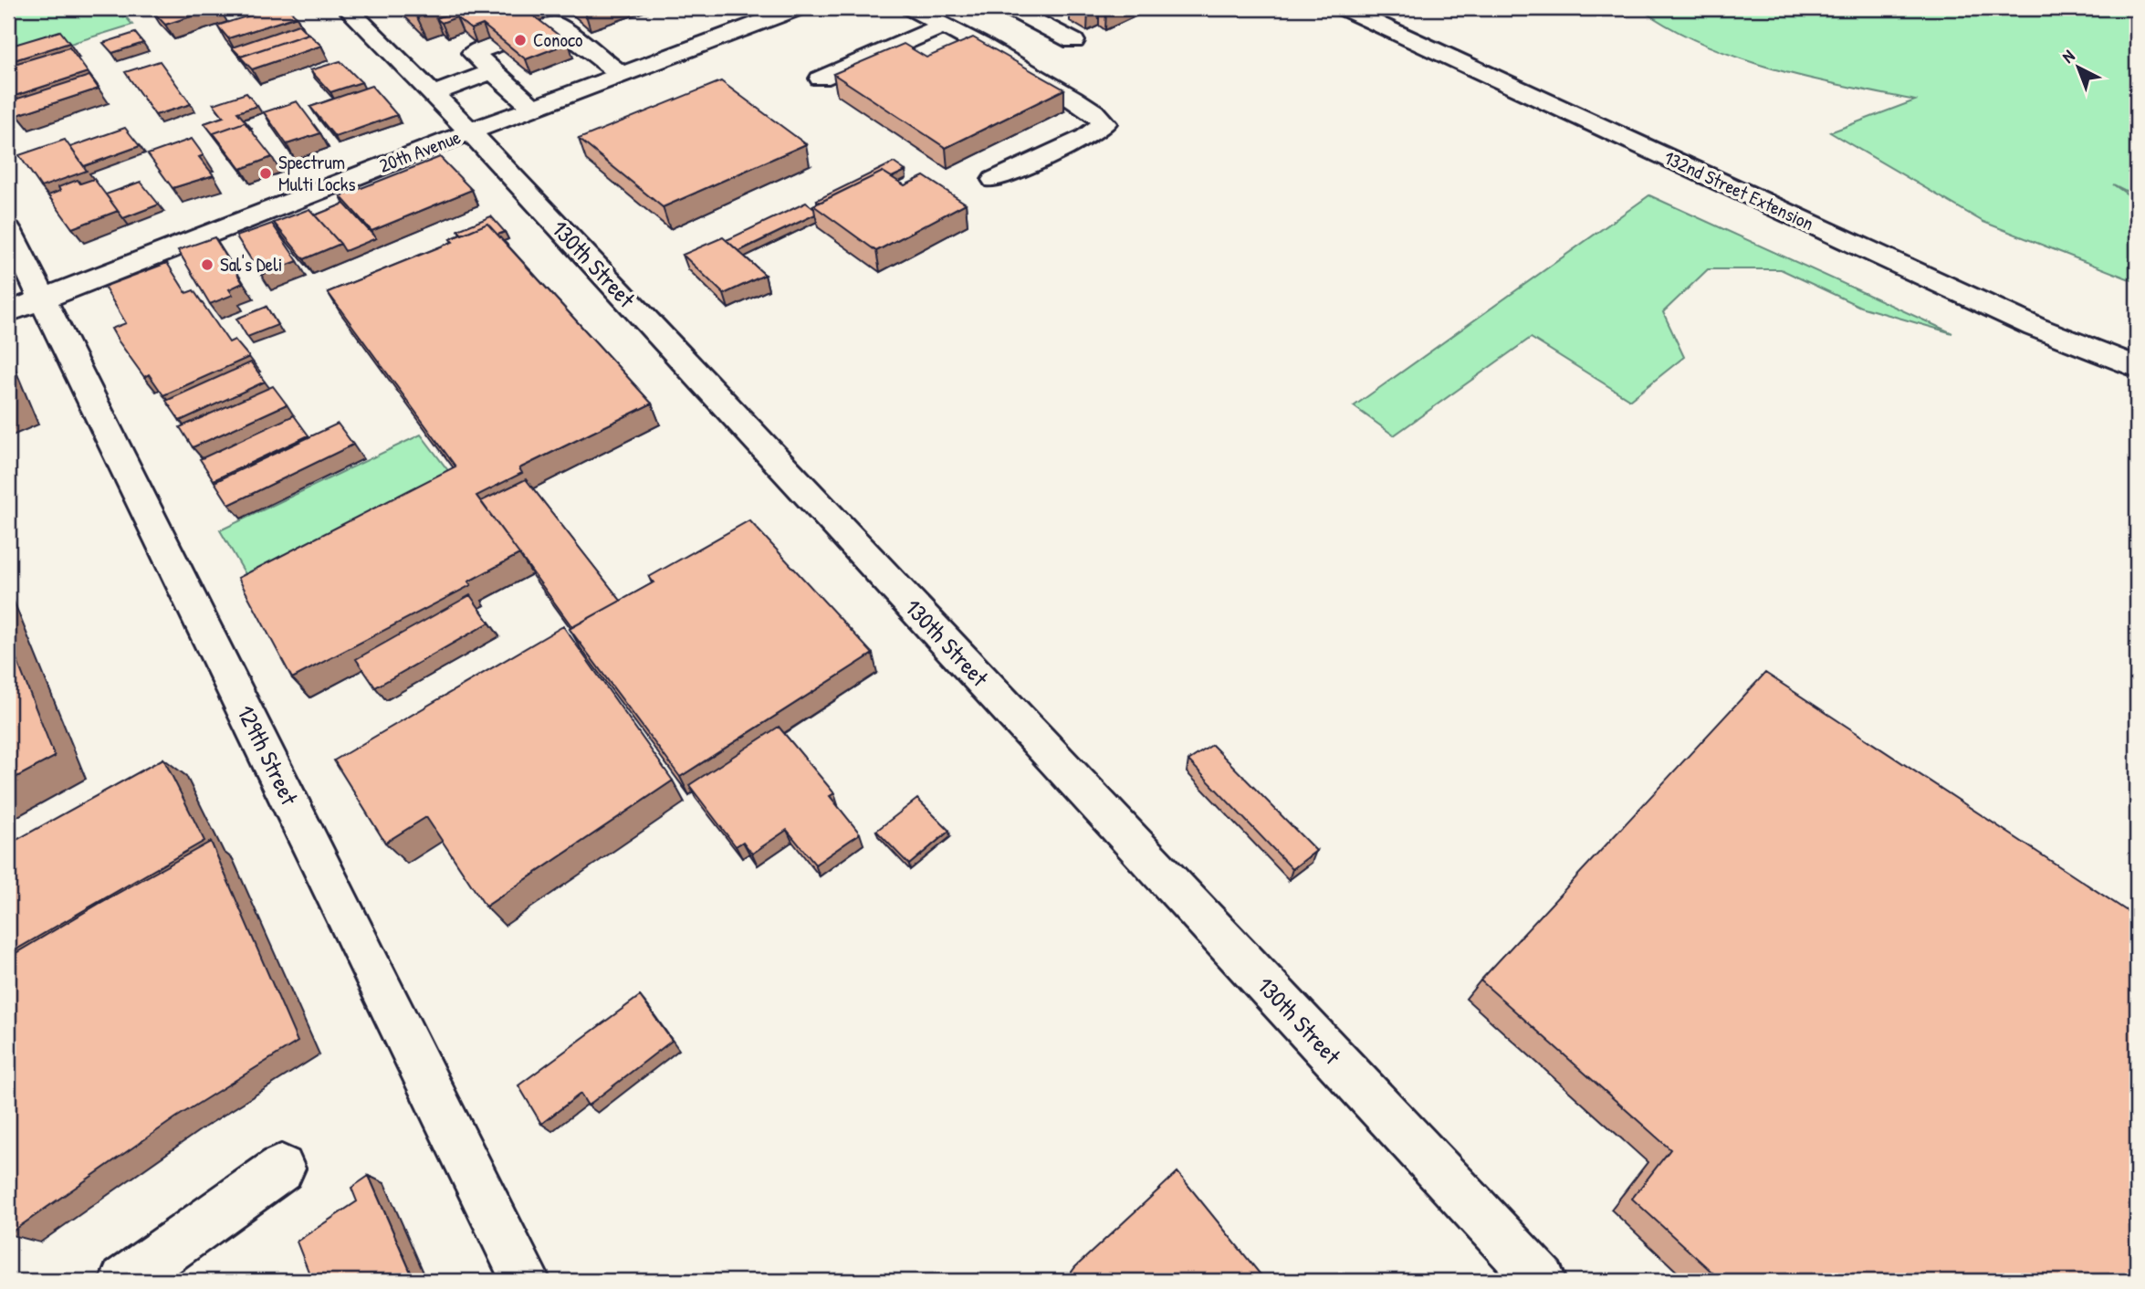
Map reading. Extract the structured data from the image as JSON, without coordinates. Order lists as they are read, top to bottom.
{
  "streets": {
    "street": [
      "20th Avenue",
      "132nd Street Extension",
      "130th Street",
      "129th Street"
    ]
  },
  "crossings": [
    ["20th Avenue", "130th Street"],
    ["20th Avenue", "129th Street"]
  ],
  "places": ["Conoco", "Spectrum Multi Locks", "Sal's Deli"],
  "north": "top left"
}
